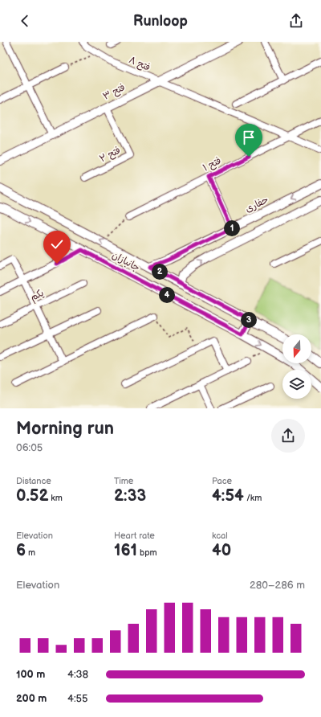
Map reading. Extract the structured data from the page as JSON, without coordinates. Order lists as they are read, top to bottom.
{
  "streets": {
    "street": [
      "فتح ۸",
      "فتح ۳",
      "فتح ۲",
      "فتح ۱",
      "حفاری",
      "جانبازان",
      "یکم"
    ]
  },
  "crossings": [
    ["فتح ۸", "فتح ۳"],
    ["فتح ۸", "فتح ۱"],
    ["فتح ۳", "فتح ۲"],
    ["حفاری", "جانبازان"]
  ],
  "north": "bottom",
  "page": {
    "header": "Runloop",
    "pins": [
      "1",
      "2",
      "4",
      "3"
    ],
    "heading": ["Morning run", "06:05"],
    "stats": [
      ["Distance", "0.52 km"],
      ["Time", "2:33"],
      ["Pace", "4:54 /km"],
      ["Elevation", "6 m"],
      ["Heart rate", "161 bpm"],
      ["kcal", "40"]
    ],
    "chart": ["Elevation", "280–286 m"],
    "list": [
      {
        "name": "100 m",
        "note": "4:38"
      },
      {
        "name": "200 m",
        "note": "4:55"
      }
    ]
  }
}
